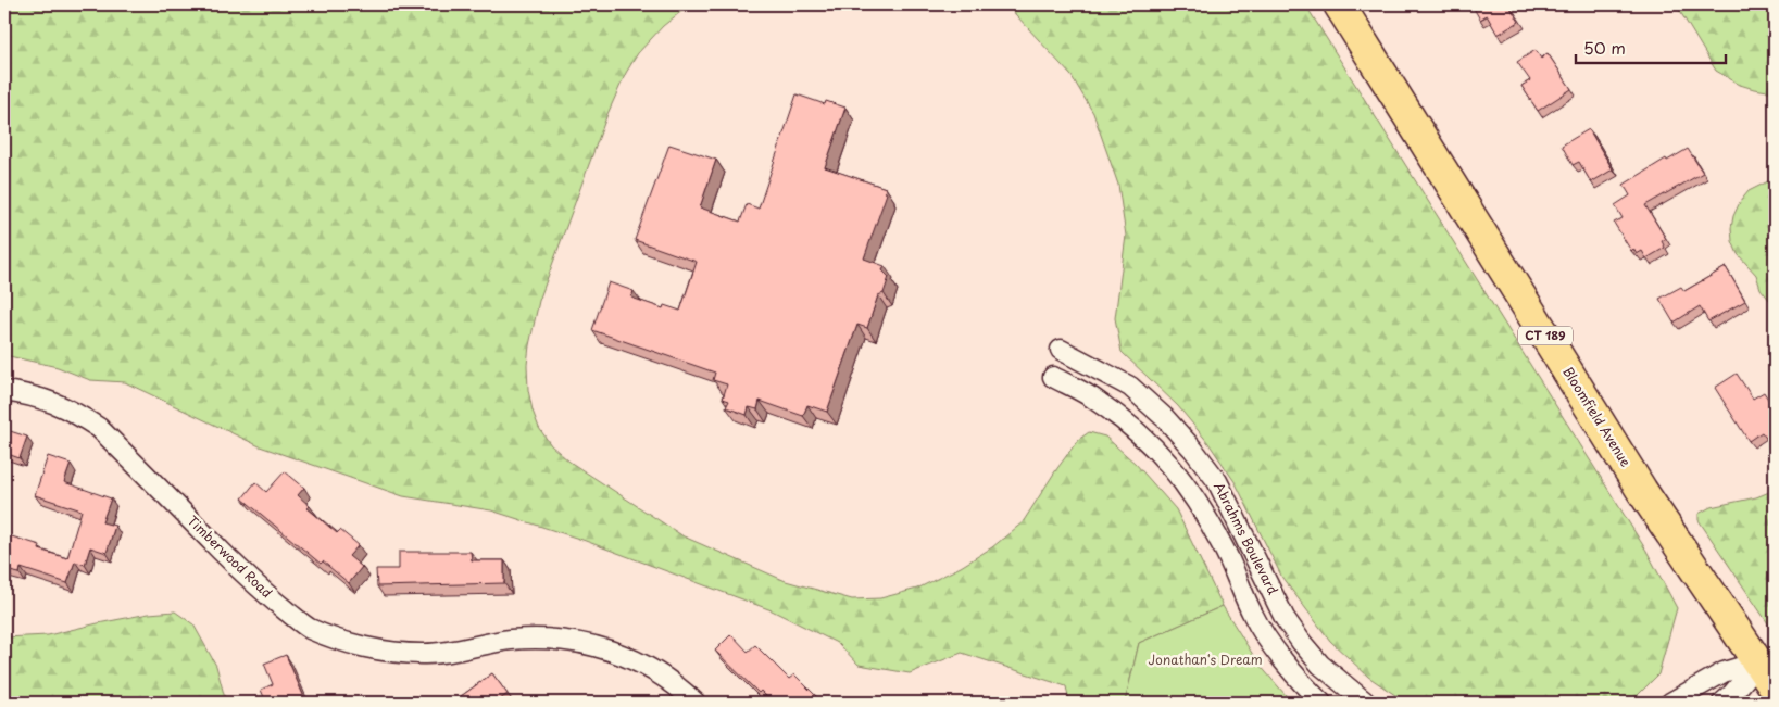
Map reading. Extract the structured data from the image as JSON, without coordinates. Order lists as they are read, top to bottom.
{
  "streets": {
    "main road": ["CT 189", "Bloomfield Avenue"],
    "street": ["Abrahms Boulevard", "Timberwood Road"]
  },
  "parks": ["Jonathan's Dream"],
  "scale_bar": "50 m"
}
